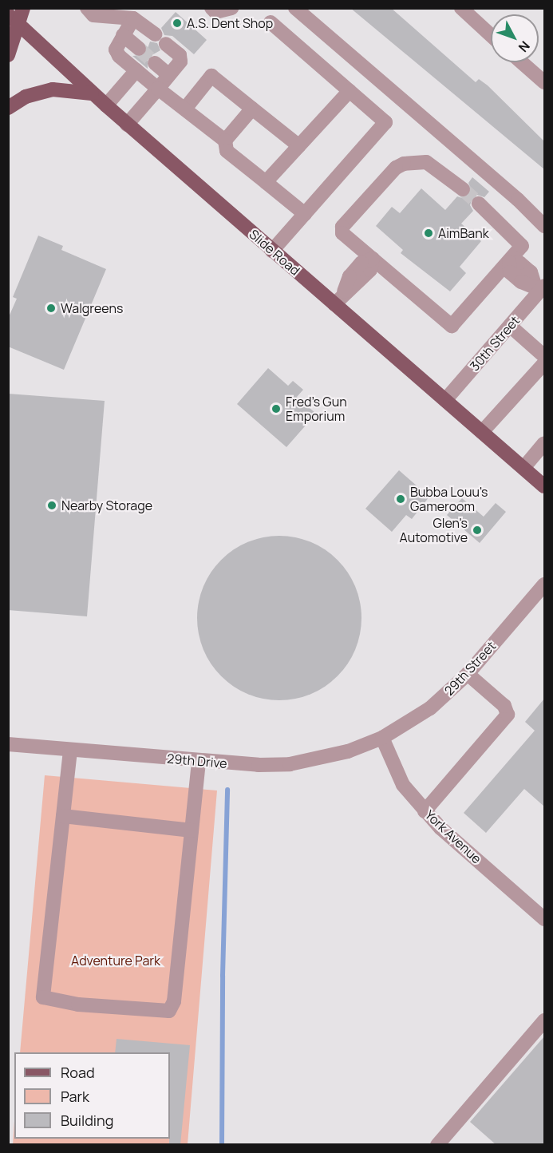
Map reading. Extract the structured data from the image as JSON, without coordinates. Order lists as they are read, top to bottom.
{
  "streets": {
    "main road": ["Slide Road"],
    "street": [
      "30th Street",
      "29th Street",
      "29th Drive",
      "York Avenue"
    ]
  },
  "crossings": [
    ["Slide Road", "30th Street"],
    ["29th Street", "29th Drive"],
    ["29th Street", "York Avenue"],
    ["29th Drive", "York Avenue"]
  ],
  "parks": ["Adventure Park"],
  "places": [
    "A.S. Dent Shop",
    "AimBank",
    "Walgreens",
    "Fred's Gun Emporium",
    "Bubba Louu's Gameroom",
    "Nearby Storage",
    "Glen's Automotive"
  ],
  "legend": ["Road", "Park", "Building"],
  "north": "bottom right"
}
